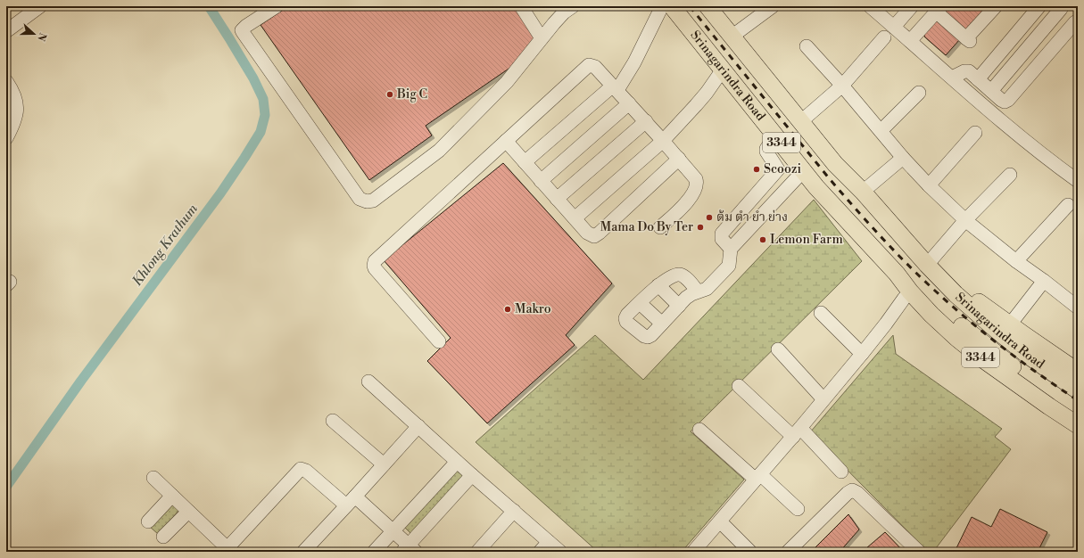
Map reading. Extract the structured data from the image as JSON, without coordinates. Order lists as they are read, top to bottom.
{
  "streets": {
    "main road": ["Srinagarindra Road", "3344"]
  },
  "water": ["Khlong Krathum"],
  "places": [
    "Big C",
    "Scoozi",
    "ต้ม ตำ ยำ ย่าง",
    "Mama Do By Ter",
    "Lemon Farm",
    "Makro"
  ],
  "north": "right"
}
